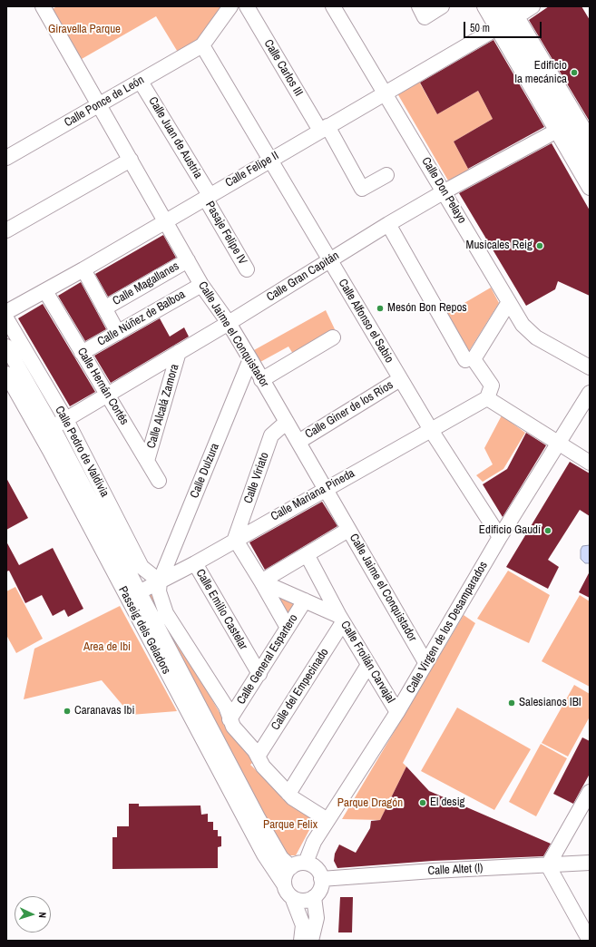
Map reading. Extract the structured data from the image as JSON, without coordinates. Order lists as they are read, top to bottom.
{
  "streets": {
    "street": [
      "Calle Carlos III",
      "Calle Ponce de León",
      "Calle Juan de Austria",
      "Calle Felipe II",
      "Calle Don Pelayo",
      "Pasaje Felipe IV",
      "Calle Gran Capitán",
      "Calle Magallanes",
      "Calle Núñez de Balboa",
      "Calle Alfonso el Sabio",
      "Calle Jaime el Conquistador",
      "Calle Hernán Cortés",
      "Calle Alcalá Zamora",
      "Calle Giner de los Ríos",
      "Calle Pedro de Valdivia",
      "Calle Dulzura",
      "Calle Viriato",
      "Calle Mariana Pineda",
      "Calle Emilio Castelar",
      "Calle Virgen de los Desamparados",
      "Passeig dels Geladors",
      "Calle General Espartero",
      "Calle Froilán Carvajal",
      "Calle del Empecinado",
      "Calle Altet (l)"
    ]
  },
  "crossings": [
    ["Calle Carlos III", "Calle Felipe II"],
    ["Calle Ponce de León", "Calle Juan de Austria"],
    ["Calle Ponce de León", "Calle Alfonso el Sabio"],
    ["Calle Ponce de León", "Calle Jaime el Conquistador"],
    ["Calle Juan de Austria", "Calle Felipe II"],
    ["Calle Juan de Austria", "Pasaje Felipe IV"],
    ["Calle Felipe II", "Calle Don Pelayo"],
    ["Calle Felipe II", "Pasaje Felipe IV"],
    ["Calle Felipe II", "Calle Alfonso el Sabio"],
    ["Calle Felipe II", "Calle Jaime el Conquistador"],
    ["Calle Felipe II", "Calle Hernán Cortés"],
    ["Calle Don Pelayo", "Calle Gran Capitán"],
    ["Calle Gran Capitán", "Calle Alfonso el Sabio"],
    ["Calle Gran Capitán", "Calle Jaime el Conquistador"],
    ["Calle Gran Capitán", "Calle Hernán Cortés"],
    ["Calle Gran Capitán", "Calle Alcalá Zamora"],
    ["Calle Gran Capitán", "Calle Pedro de Valdivia"],
    ["Calle Magallanes", "Calle Jaime el Conquistador"],
    ["Calle Núñez de Balboa", "Calle Jaime el Conquistador"],
    ["Calle Núñez de Balboa", "Calle Hernán Cortés"],
    ["Calle Alfonso el Sabio", "Calle Giner de los Ríos"],
    ["Calle Alfonso el Sabio", "Calle Mariana Pineda"],
    ["Calle Alfonso el Sabio", "Calle Virgen de los Desamparados"],
    ["Calle Jaime el Conquistador", "Calle Giner de los Ríos"],
    ["Calle Jaime el Conquistador", "Calle Dulzura"],
    ["Calle Jaime el Conquistador", "Calle Viriato"],
    ["Calle Jaime el Conquistador", "Calle Mariana Pineda"],
    ["Calle Jaime el Conquistador", "Calle Virgen de los Desamparados"],
    ["Calle Hernán Cortés", "Calle Alcalá Zamora"],
    ["Calle Pedro de Valdivia", "Calle Dulzura"],
    ["Calle Pedro de Valdivia", "Calle Mariana Pineda"],
    ["Calle Dulzura", "Calle Mariana Pineda"],
    ["Calle Viriato", "Calle Mariana Pineda"],
    ["Calle Mariana Pineda", "Calle Emilio Castelar"],
    ["Calle Emilio Castelar", "Calle General Espartero"],
    ["Calle Virgen de los Desamparados", "Passeig dels Geladors"],
    ["Calle Virgen de los Desamparados", "Calle Froilán Carvajal"],
    ["Calle Virgen de los Desamparados", "Calle Altet (l)"],
    ["Passeig dels Geladors", "Calle Altet (l)"],
    ["Calle General Espartero", "Calle Froilán Carvajal"],
    ["Calle Froilán Carvajal", "Calle del Empecinado"]
  ],
  "parks": [
    "Giravella Parque",
    "Area de Ibi",
    "Parque Dragón",
    "Parque Felix"
  ],
  "places": [
    "Edificio la mecánica",
    "Musicales Reig",
    "Mesón Bon Repos",
    "Edificio Gaudí",
    "Salesianos IBI",
    "Caranavas Ibi",
    "El desig"
  ],
  "scale_bar": "50 m",
  "north": "right"
}
